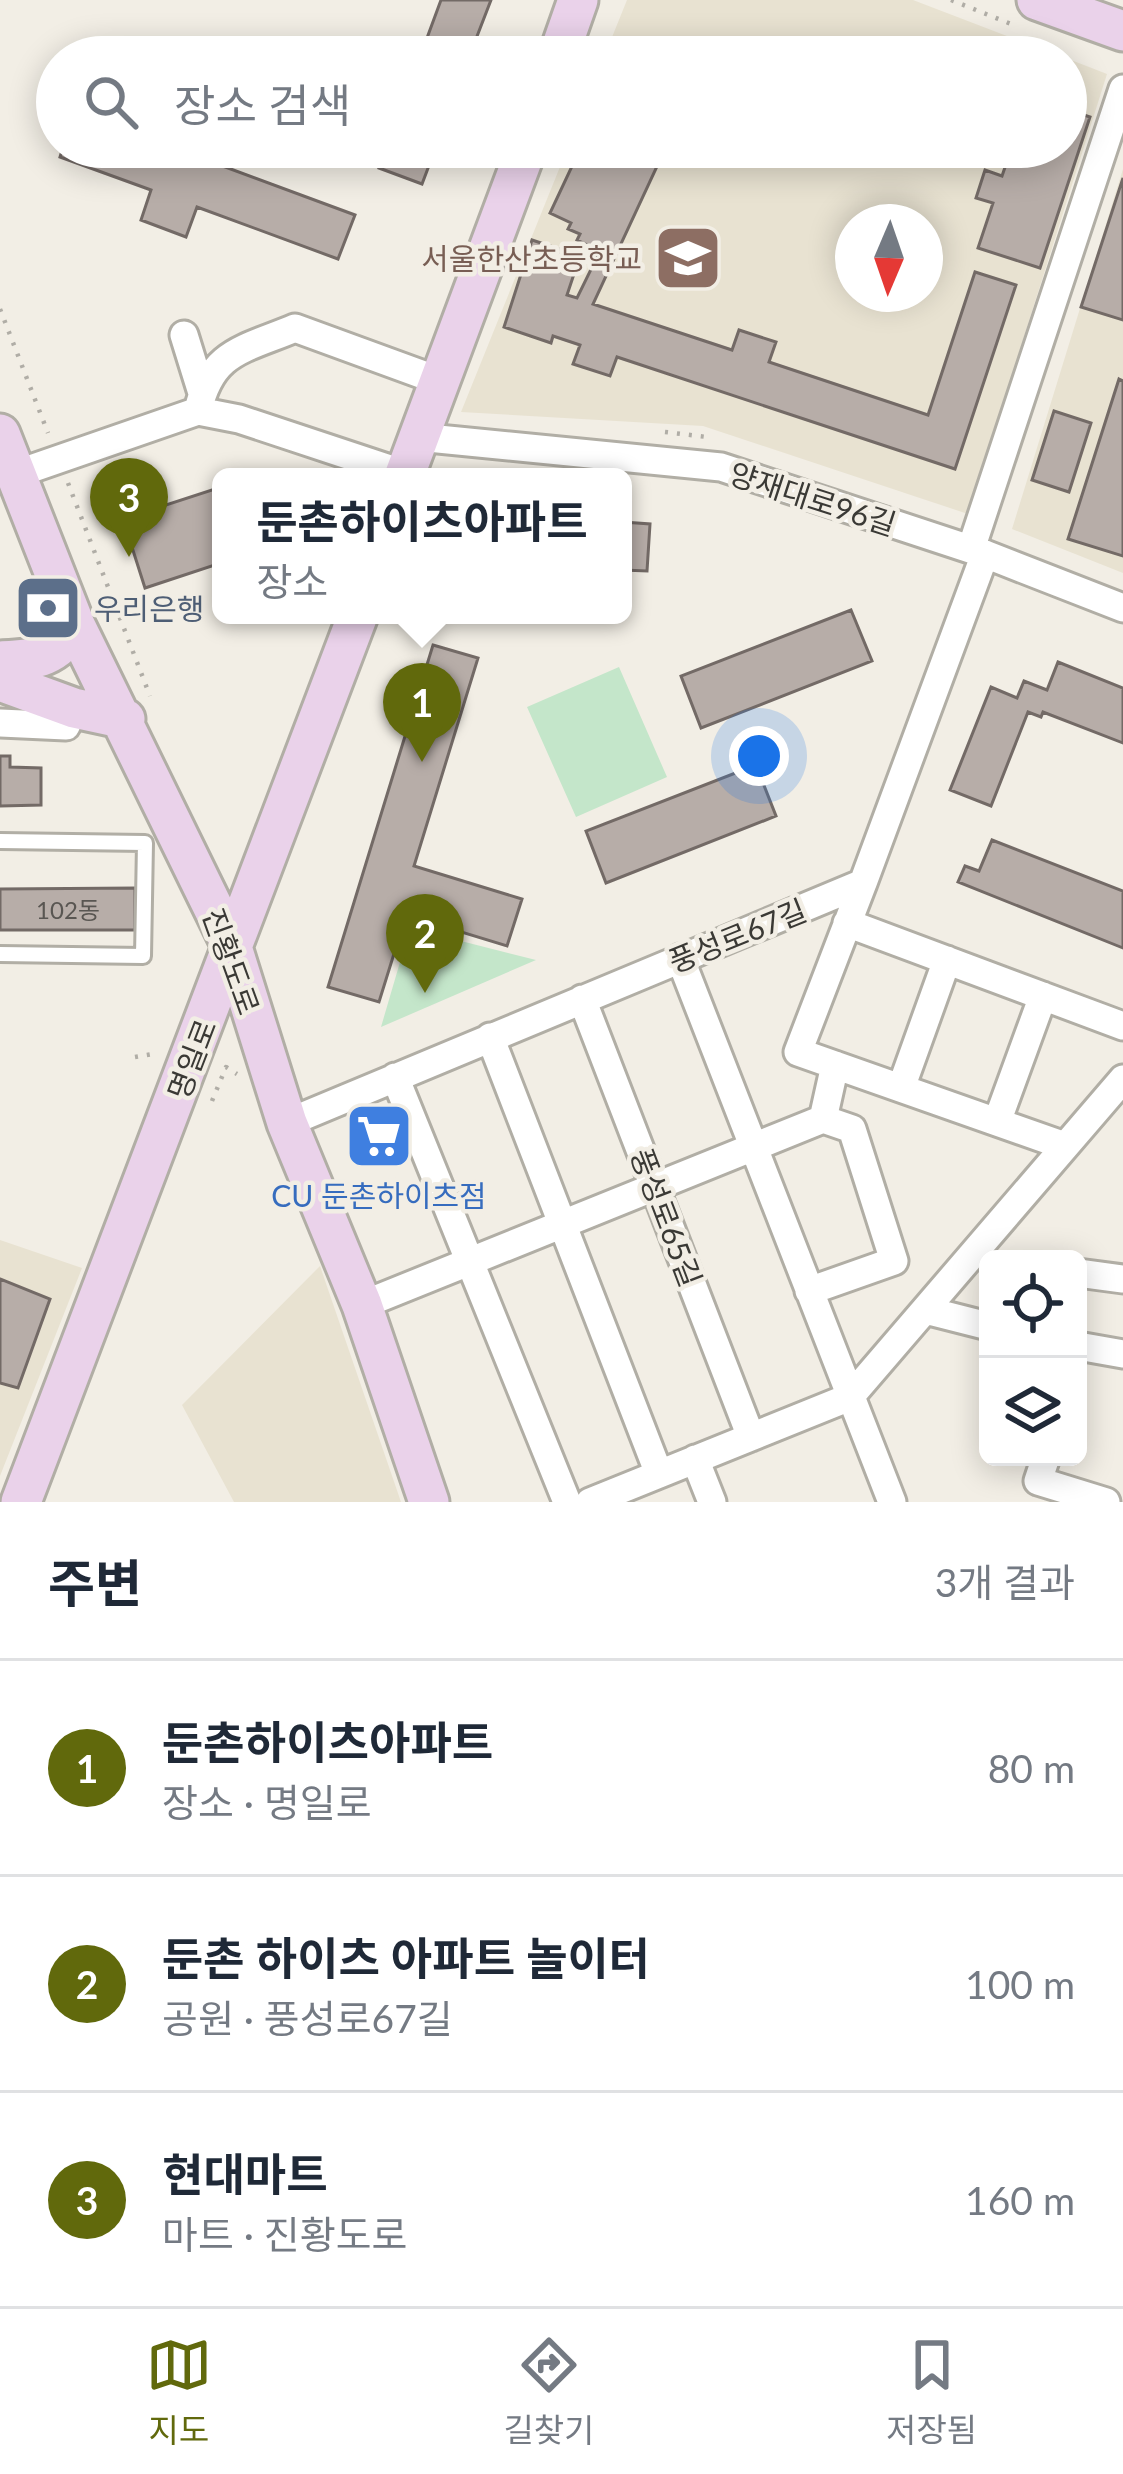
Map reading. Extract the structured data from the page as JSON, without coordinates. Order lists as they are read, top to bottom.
{
  "streets": {
    "street": [
      "양재대로96길",
      "풍성로67길",
      "진황도로",
      "명일로",
      "풍성로65길"
    ]
  },
  "crossings": [
    ["풍성로67길", "진황도로"],
    ["풍성로67길", "풍성로65길"],
    ["진황도로", "명일로"]
  ],
  "places": {
    "school or university": ["서울한산초등학교"],
    "bank": ["우리은행"],
    "supermarket": ["CU 둔촌하이츠점"]
  },
  "house_numbers": ["102동"],
  "north": "bottom",
  "page": {
    "search": "장소 검색",
    "pins": ["3", "1", "2"],
    "popup": ["둔촌하이츠아파트", "장소"],
    "heading": ["주변", "3개 결과"],
    "list": [
      {
        "mark": "1",
        "name": "둔촌하이츠아파트",
        "note": "장소 · 명일로",
        "value": "80 m"
      },
      {
        "mark": "2",
        "name": "둔촌 하이츠 아파트 놀이터",
        "note": "공원 · 풍성로67길",
        "value": "100 m"
      },
      {
        "mark": "3",
        "name": "현대마트",
        "note": "마트 · 진황도로",
        "value": "160 m"
      }
    ],
    "nav": ["지도", "길찾기", "저장됨"]
  }
}
